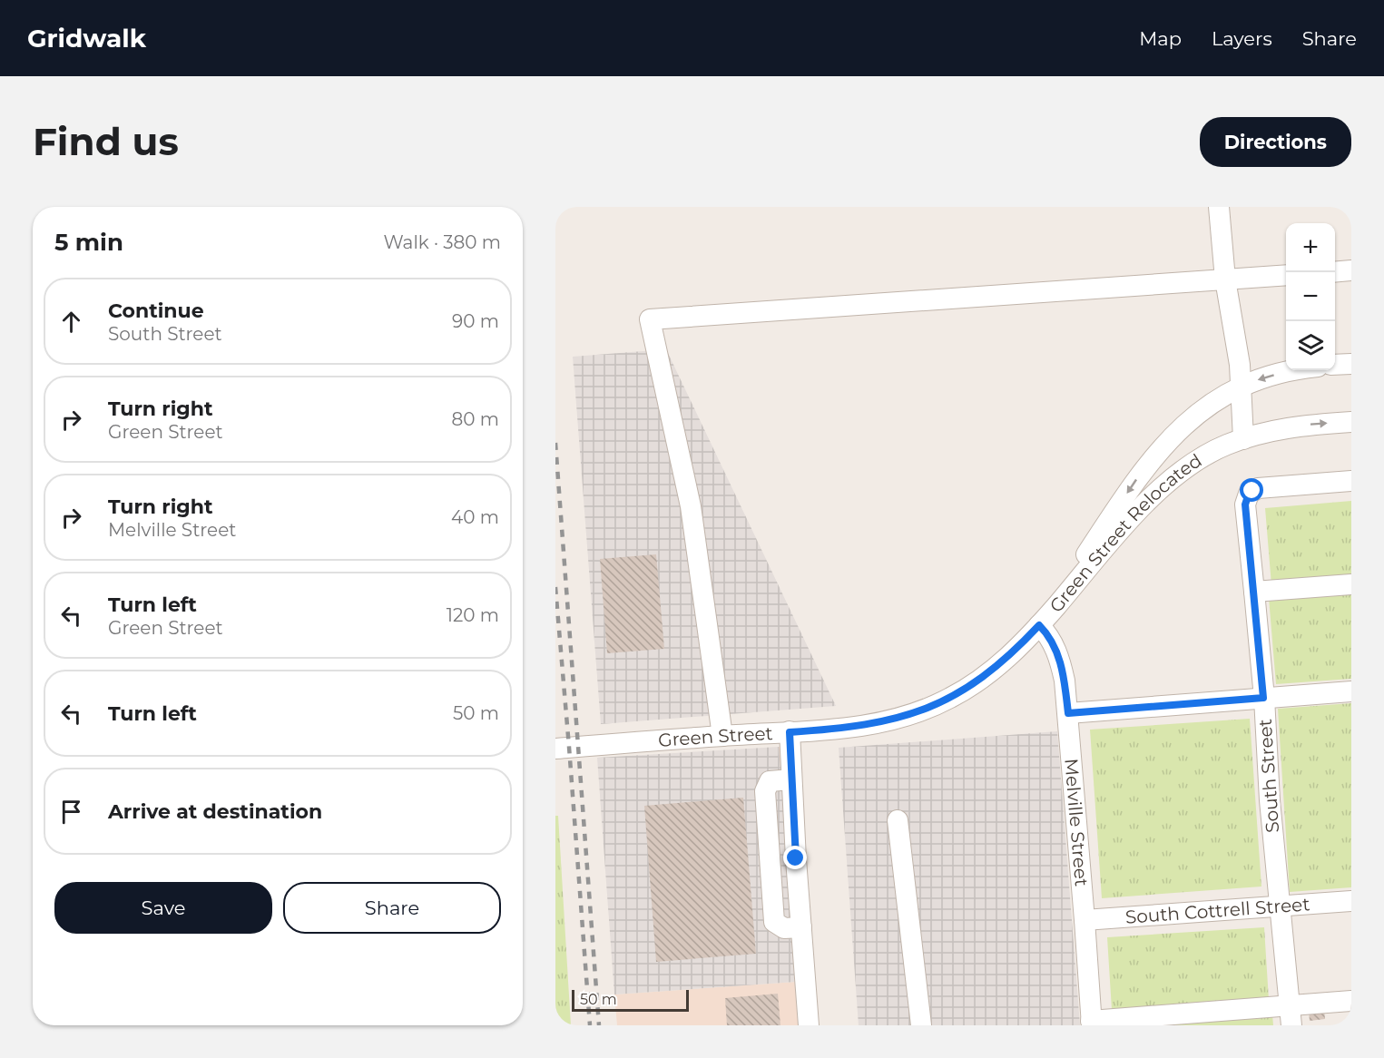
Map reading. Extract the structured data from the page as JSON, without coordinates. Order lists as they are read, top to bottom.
{
  "streets": {
    "street": [
      "Green Street Relocated",
      "Green Street",
      "South Street",
      "Melville Street",
      "South Cottrell Street"
    ]
  },
  "crossings": [
    ["Green Street Relocated", "Green Street"],
    ["Green Street Relocated", "Melville Street"],
    ["Green Street", "Melville Street"],
    ["South Street", "South Cottrell Street"],
    ["Melville Street", "South Cottrell Street"]
  ],
  "scale_bar": "50 m",
  "page": {
    "header": "Gridwalk",
    "nav": ["Map", "Layers", "Share"],
    "buttons": [
      "Directions",
      ["Save", "Share"]
    ],
    "title": "Find us",
    "heading": ["5 min", "Walk · 380 m"],
    "map_buttons": ["+", "−"],
    "list": [
      ["Continue", "South Street", "90 m"],
      ["Turn right", "Green Street", "80 m"],
      ["Turn right", "Melville Street", "40 m"],
      ["Turn left", "Green Street", "120 m"],
      ["Turn left", "50 m"],
      "Arrive at destination"
    ],
    "scale": "50 m"
  }
}
